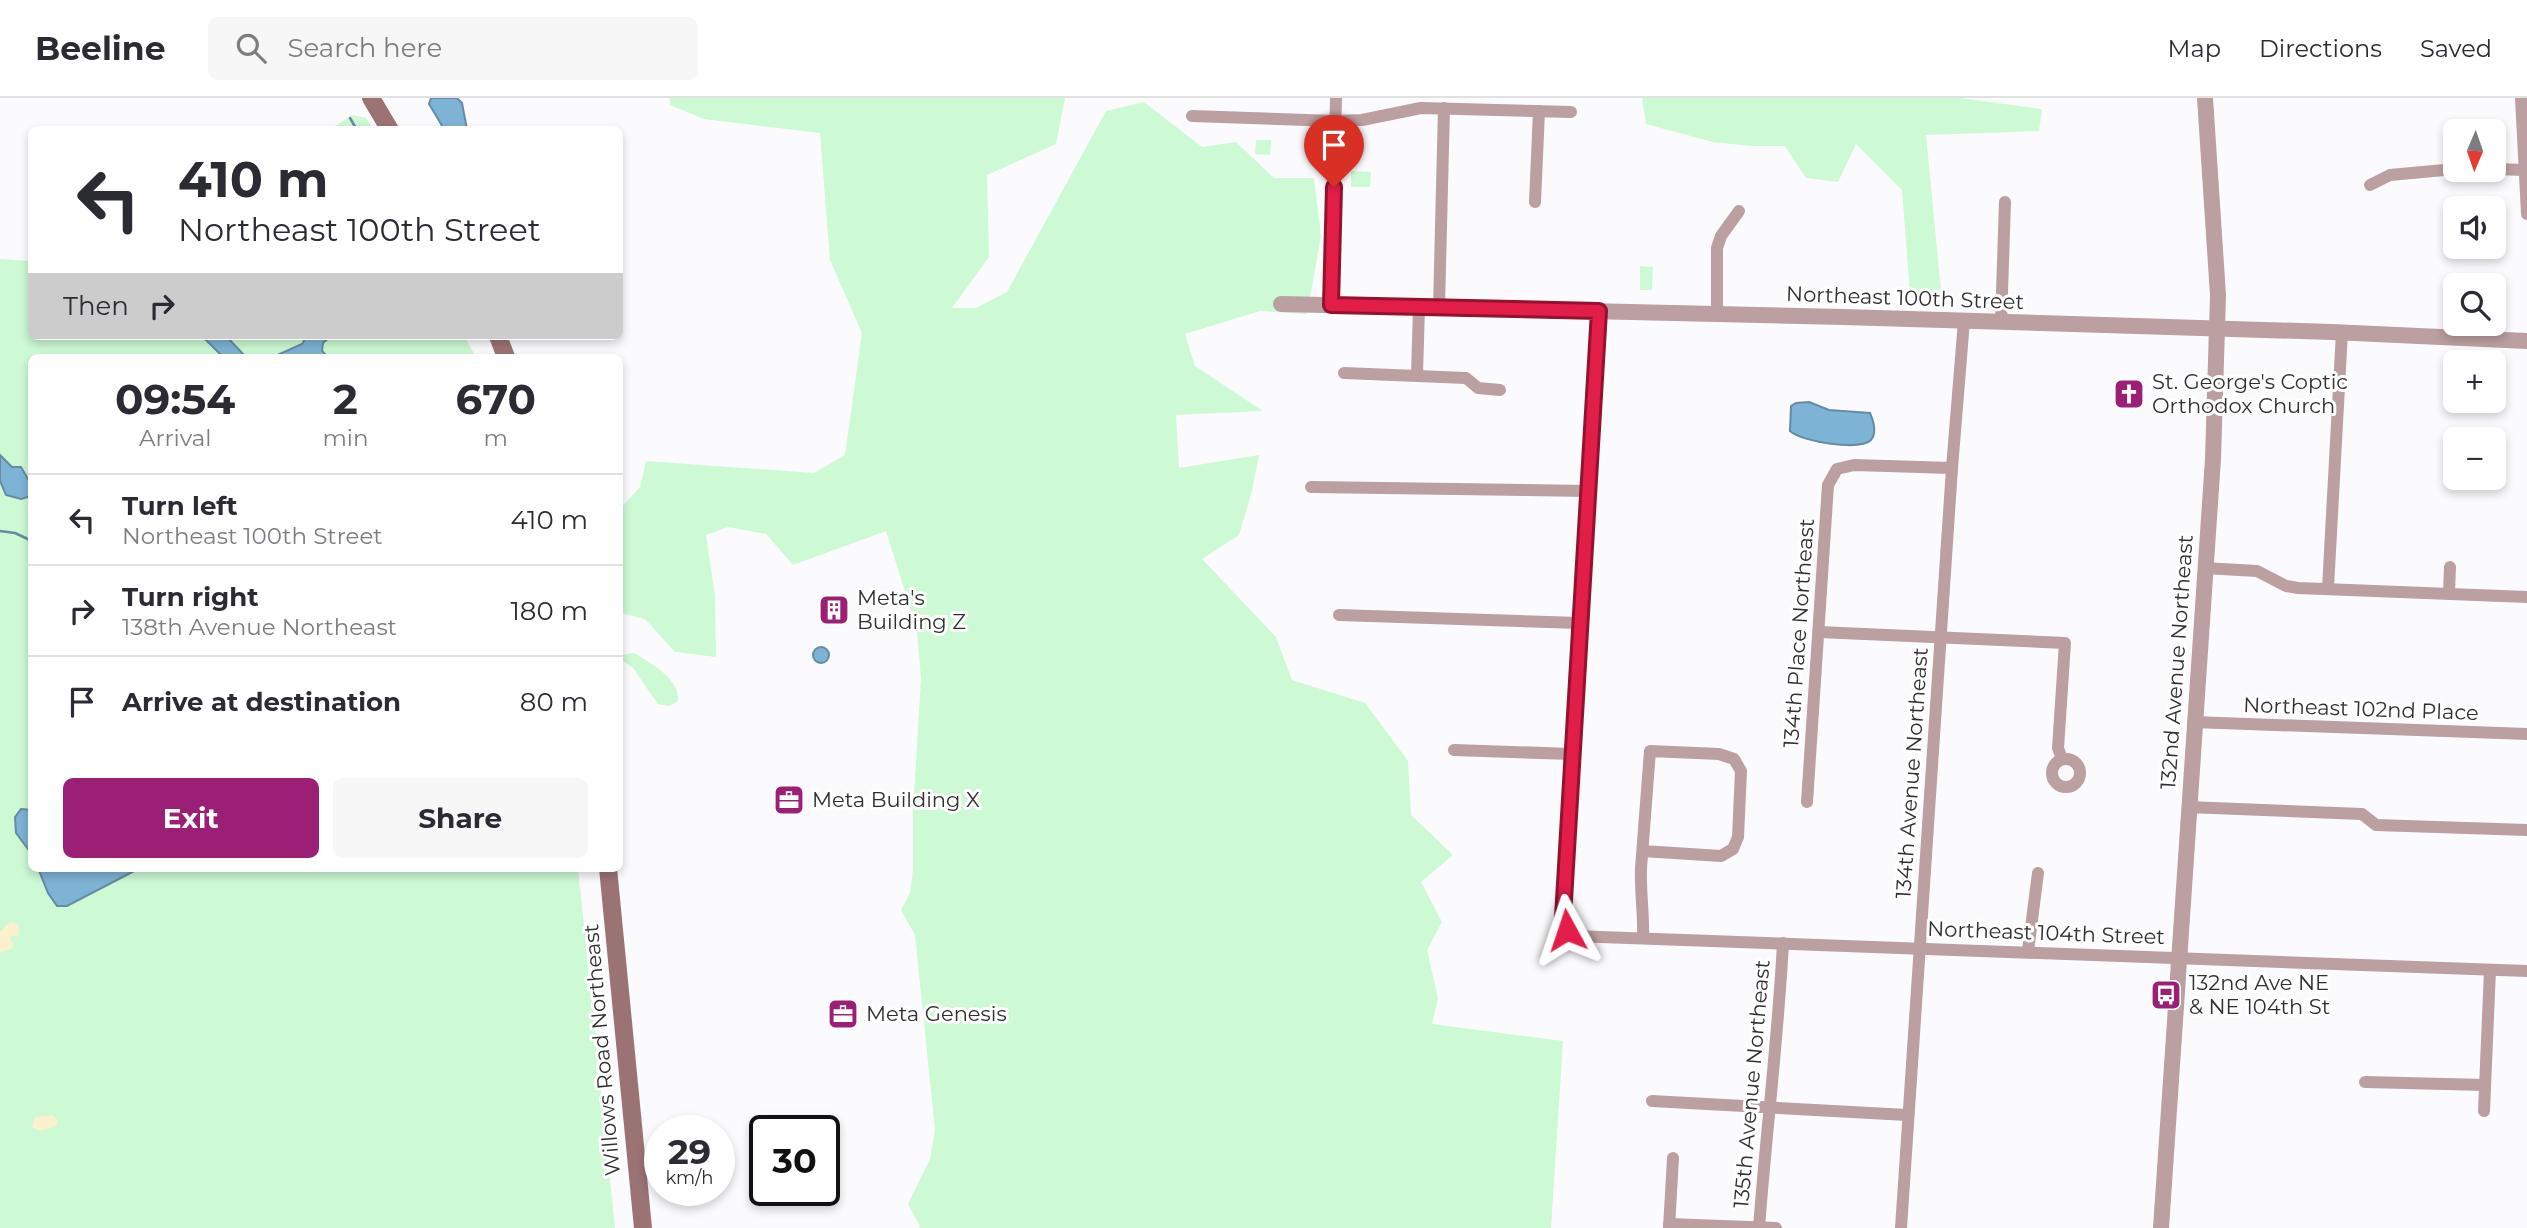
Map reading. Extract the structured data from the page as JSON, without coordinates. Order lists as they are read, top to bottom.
{
  "streets": {
    "main road": ["Willows Road Northeast"],
    "street": [
      "Northeast 100th Street",
      "134th Place Northeast",
      "132nd Avenue Northeast",
      "Northeast 102nd Place",
      "134th Avenue Northeast",
      "Northeast 104th Street",
      "135th Avenue Northeast"
    ]
  },
  "crossings": [
    ["Northeast 100th Street", "132nd Avenue Northeast"],
    ["Northeast 100th Street", "134th Avenue Northeast"],
    ["134th Place Northeast", "134th Avenue Northeast"],
    ["132nd Avenue Northeast", "Northeast 102nd Place"],
    ["132nd Avenue Northeast", "Northeast 104th Street"],
    ["134th Avenue Northeast", "Northeast 104th Street"],
    ["Northeast 104th Street", "135th Avenue Northeast"]
  ],
  "places": {
    "church": ["St. George's Coptic Orthodox Church"],
    "building": ["Meta's Building Z"],
    "office": ["Meta Building X", "Meta Genesis"],
    "bus stop": ["132nd Ave NE & NE 104th St"]
  },
  "north": "bottom",
  "page": {
    "header": "Beeline",
    "search": "Search here",
    "nav": ["Map", "Directions", "Saved"],
    "map_buttons": ["+", "−"],
    "turn": ["410 m", "Northeast 100th Street"],
    "then": "Then",
    "eta": [
      "09:54",
      "Arrival",
      "2",
      "min",
      "670",
      "m"
    ],
    "list": [
      {
        "name": "Turn left",
        "note": "Northeast 100th Street",
        "value": "410 m"
      },
      {
        "name": "Turn right",
        "note": "138th Avenue Northeast",
        "value": "180 m"
      },
      {
        "name": "Arrive at destination",
        "value": "80 m"
      }
    ],
    "buttons": ["Exit", "Share"],
    "speed": "29 km/h",
    "limit": "30"
  }
}
